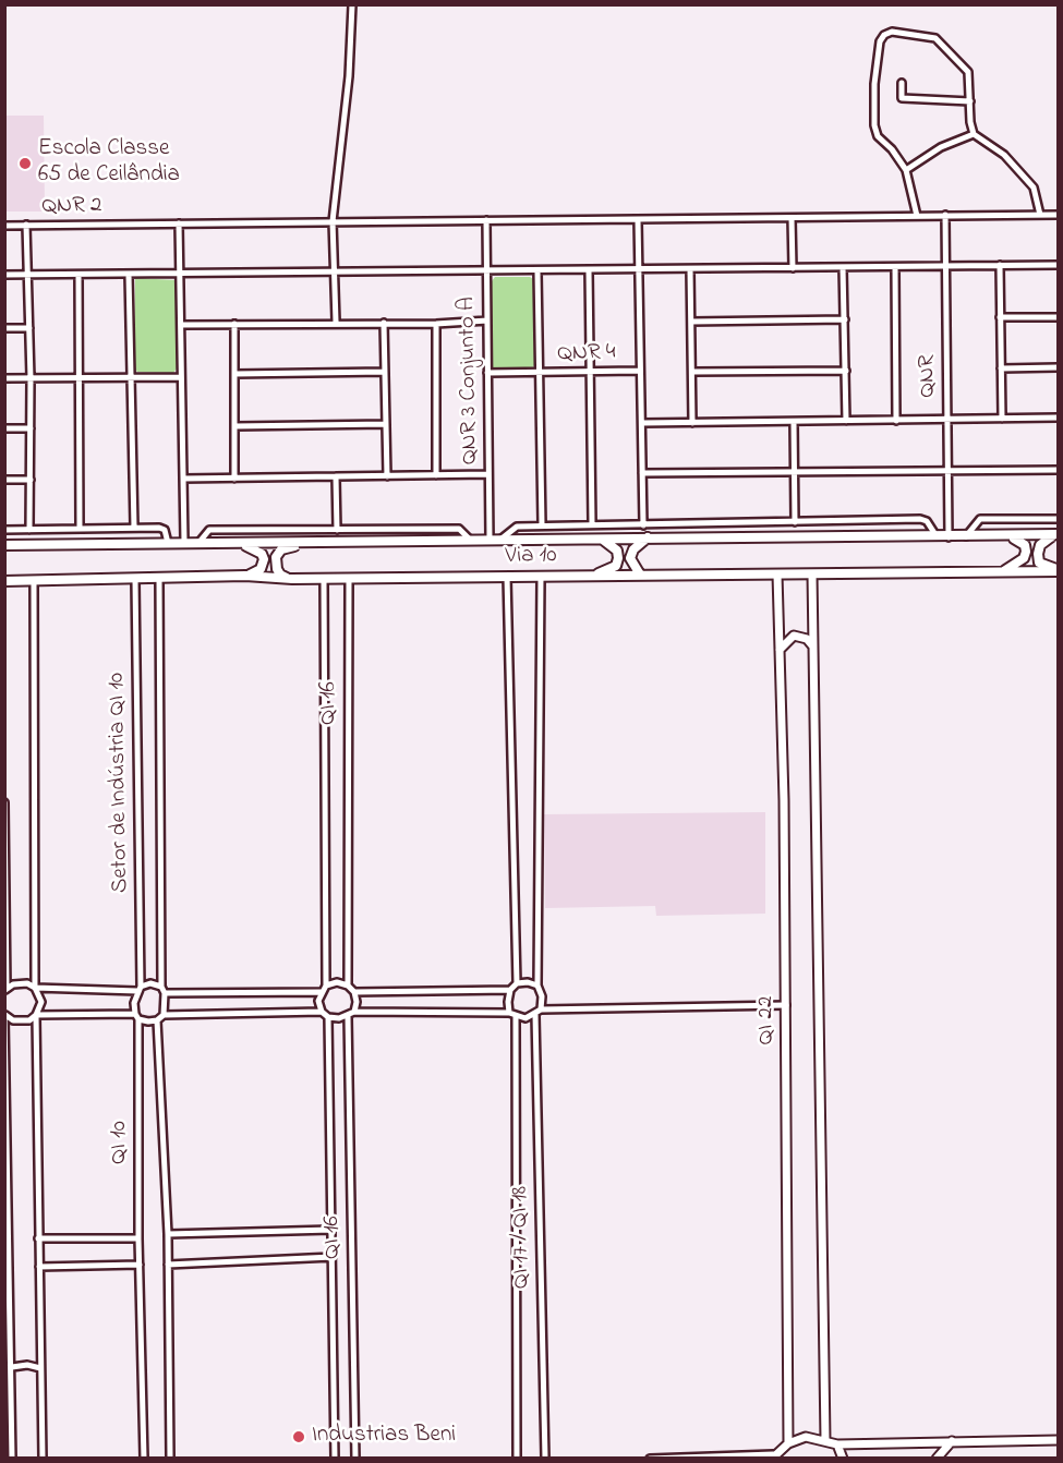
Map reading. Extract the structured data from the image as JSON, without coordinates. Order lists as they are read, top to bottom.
{
  "streets": {
    "main road": ["Via 10"],
    "street": [
      "QNR 2",
      "QNR 4",
      "QNR",
      "QNR 3 Conjunto A",
      "QI 16",
      "Setor de Indústria QI 10",
      "QI 22",
      "QI 10",
      "QI 17 / QI 18"
    ]
  },
  "crossings": [
    ["QNR 2", "QNR 3 Conjunto A"],
    ["QNR", "Via 10"],
    ["QNR 3 Conjunto A", "Via 10"],
    ["Via 10", "QI 16"],
    ["Via 10", "Setor de Indústria QI 10"],
    ["Via 10", "QI 22"],
    ["Setor de Indústria QI 10", "QI 10"]
  ],
  "places": ["Escola Classe 65 de Ceilândia", "Industrias Beni"]
}
